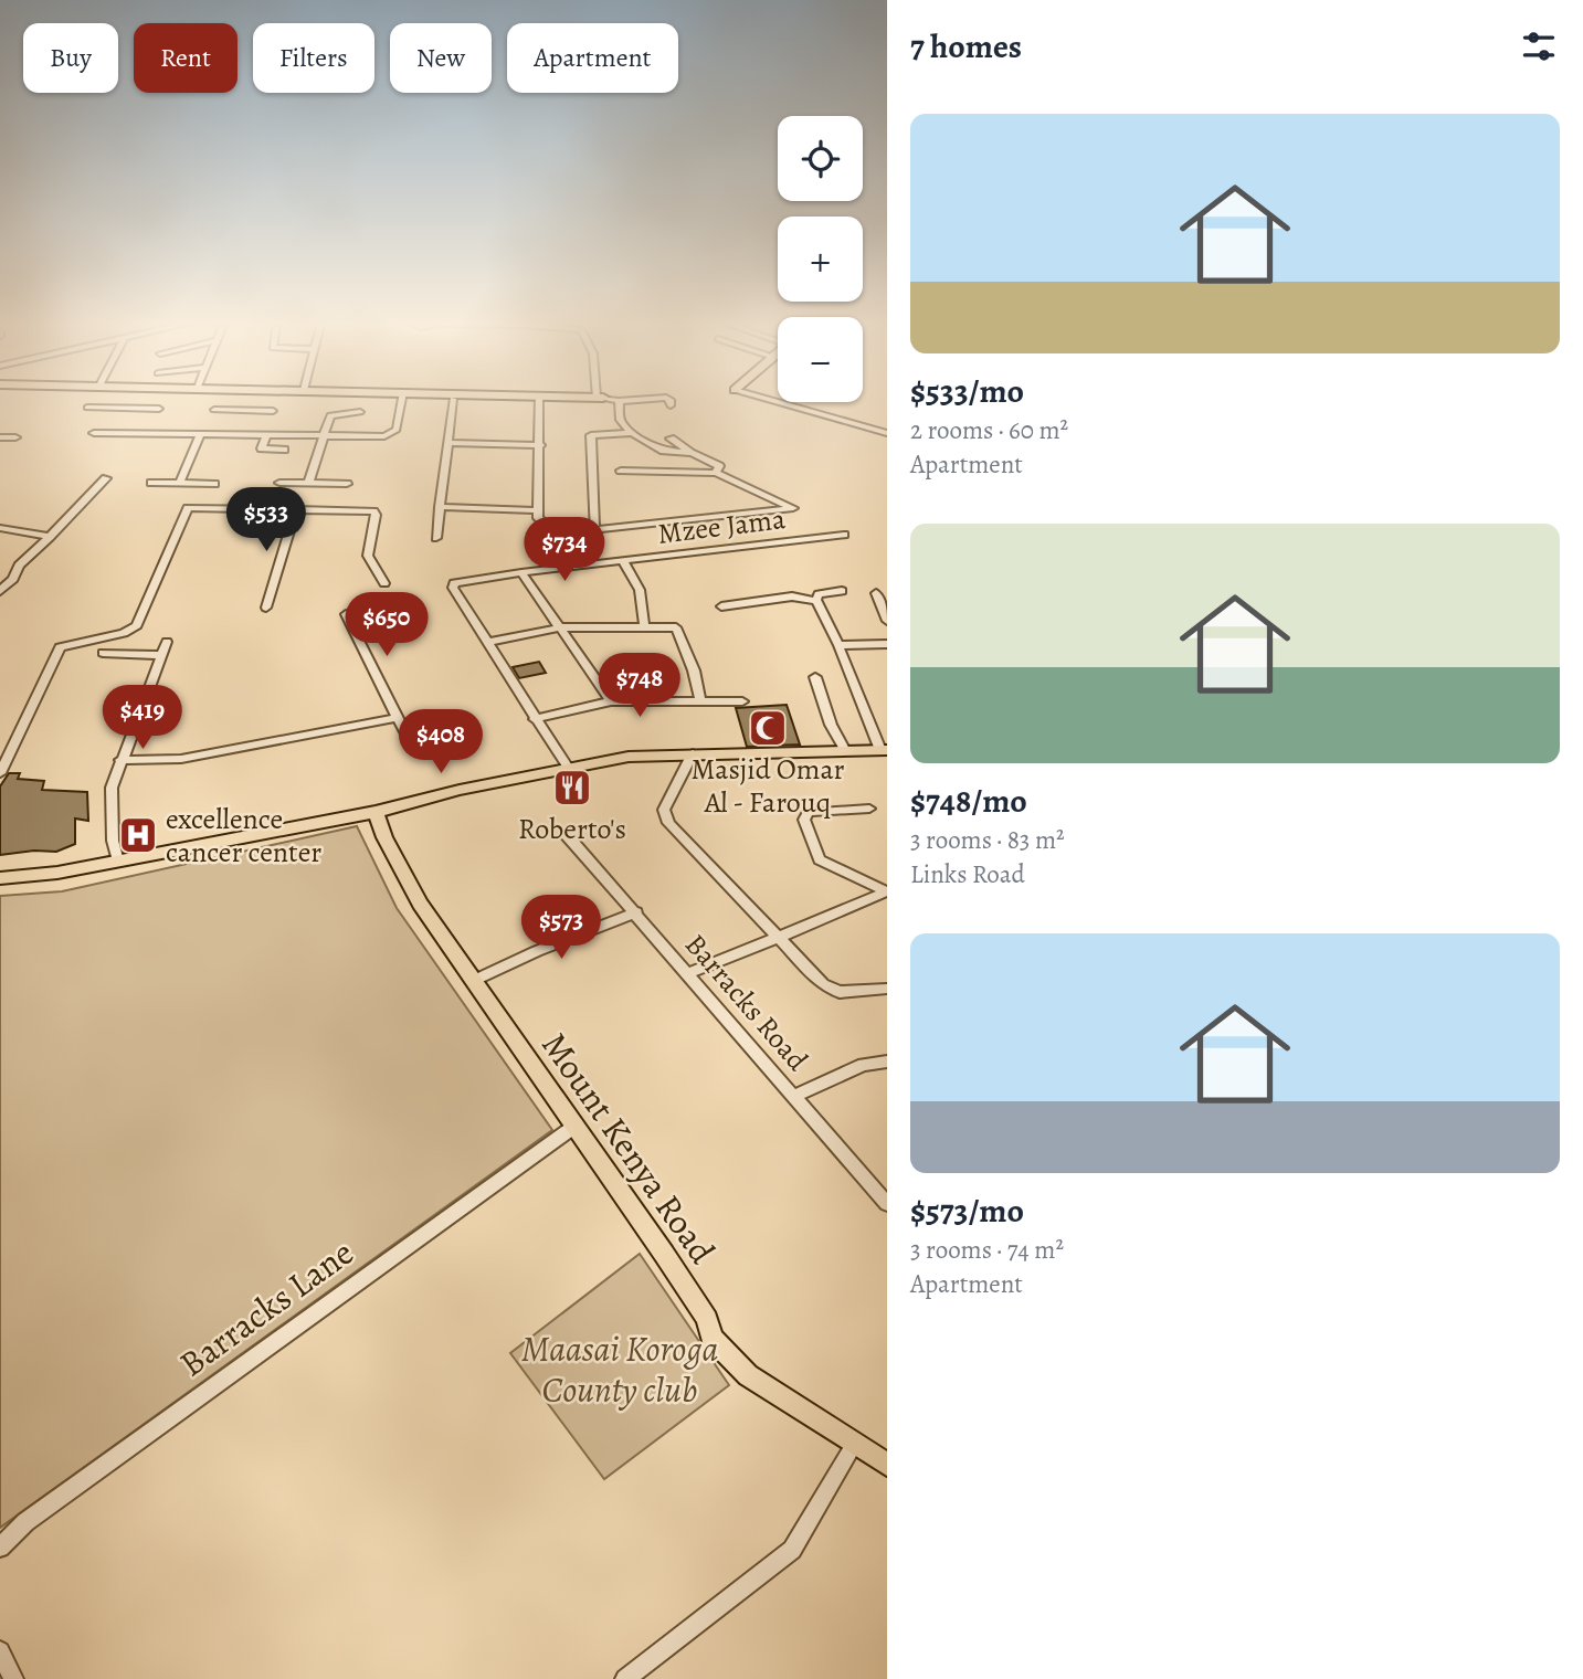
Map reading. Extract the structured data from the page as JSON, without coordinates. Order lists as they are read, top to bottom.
{
  "streets": {
    "main road": ["Mount Kenya Road"],
    "street": ["Mzee Jama", "Barracks Road", "Barracks Lane"]
  },
  "crossings": [
    ["Mount Kenya Road", "Barracks Lane"]
  ],
  "parks": ["Maasai Koroga County club"],
  "places": {
    "mosque": ["Masjid Omar Al - Farouq"],
    "restaurant": ["Roberto's"],
    "hospital": ["excellence cancer center"]
  },
  "page": {
    "heading": "7 homes",
    "chip": [
      "Buy",
      "Rent",
      "Filters",
      "New",
      "Apartment"
    ],
    "list": [
      {
        "name": "$533/mo",
        "note": "2 rooms · 60 m² · Apartment"
      },
      {
        "name": "$748/mo",
        "note": "3 rooms · 83 m² · Links Road"
      },
      {
        "name": "$573/mo",
        "note": "3 rooms · 74 m² · Apartment"
      }
    ],
    "map_buttons": ["+", "−"],
    "price": [
      "$533",
      "$734",
      "$650",
      "$748",
      "$419",
      "$408",
      "$573"
    ]
  }
}
